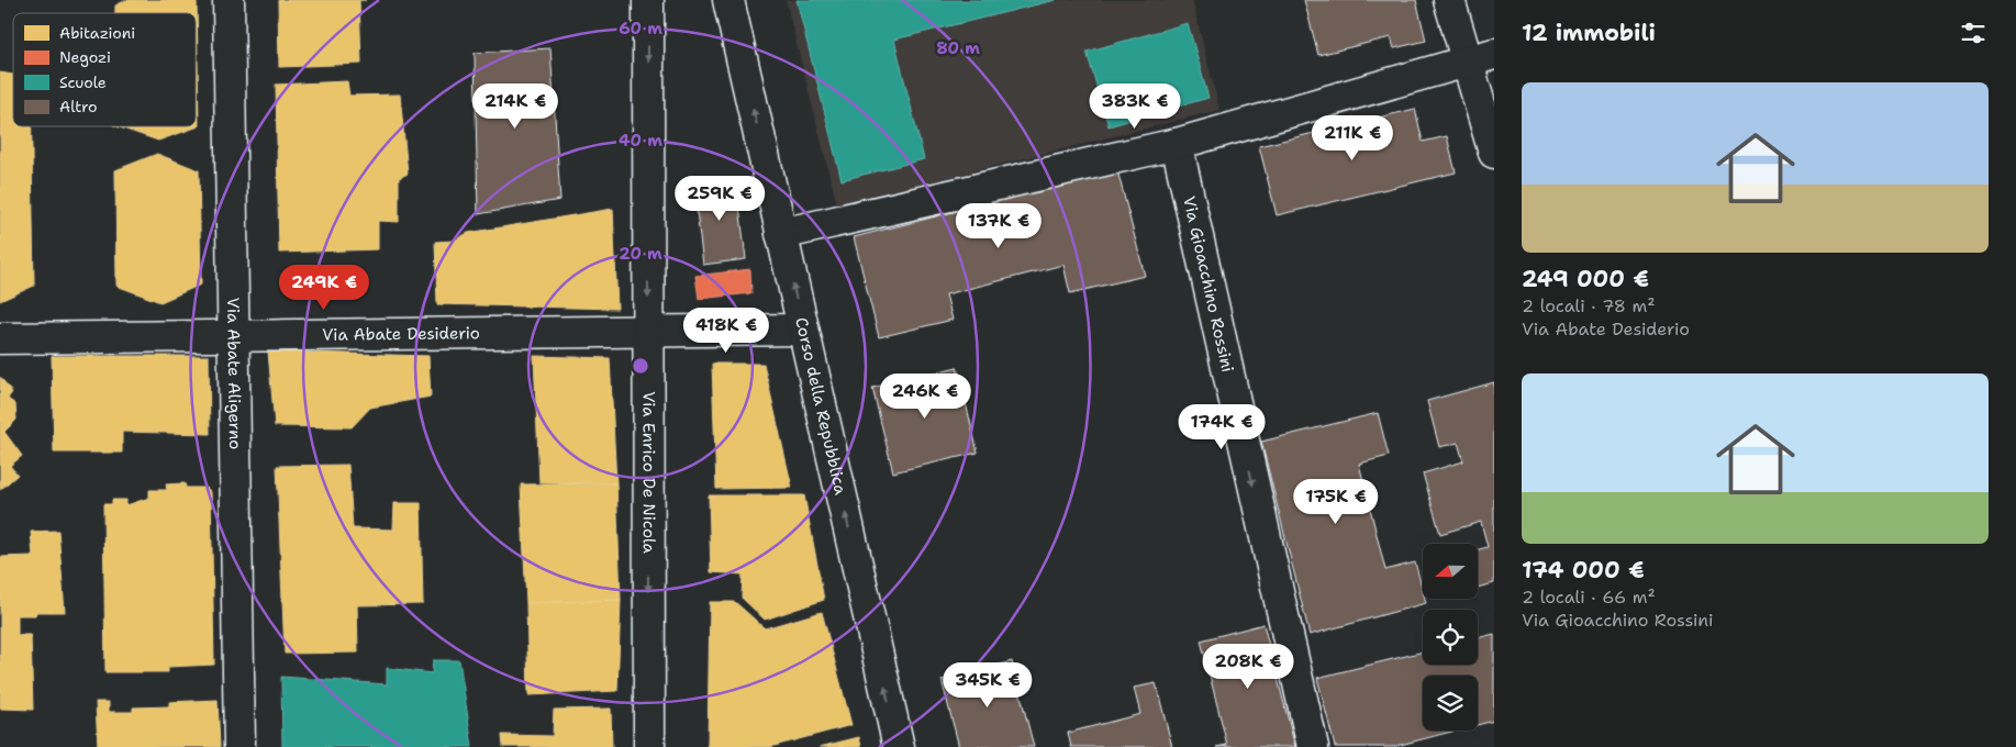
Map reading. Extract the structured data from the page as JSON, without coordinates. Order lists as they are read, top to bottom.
{
  "streets": {
    "street": [
      "Via Gioacchino Rossini",
      "Via Abate Desiderio",
      "Via Abate Aligerno",
      "Corso della Repubblica",
      "Via Enrico De Nicola"
    ]
  },
  "crossings": [
    ["Via Abate Desiderio", "Via Abate Aligerno"],
    ["Via Abate Desiderio", "Corso della Repubblica"],
    ["Via Abate Desiderio", "Via Enrico De Nicola"]
  ],
  "one_way": ["Via Gioacchino Rossini", "Corso della Repubblica", "Via Enrico De Nicola"],
  "legend": [
    "Abitazioni",
    "Negozi",
    "Scuole",
    "Altro"
  ],
  "north": "left",
  "page": {
    "heading": "12 immobili",
    "list": [
      {
        "name": "249 000 €",
        "note": "2 locali · 78 m² · Via Abate Desiderio"
      },
      {
        "name": "174 000 €",
        "note": "2 locali · 66 m² · Via Gioacchino Rossini"
      }
    ],
    "price": [
      "214K €",
      "383K €",
      "211K €",
      "259K €",
      "137K €",
      "249K €",
      "418K €",
      "246K €",
      "174K €",
      "175K €",
      "208K €",
      "345K €"
    ]
  },
  "rings": [
    "60 m",
    "80 m",
    "40 m",
    "20 m"
  ]
}
